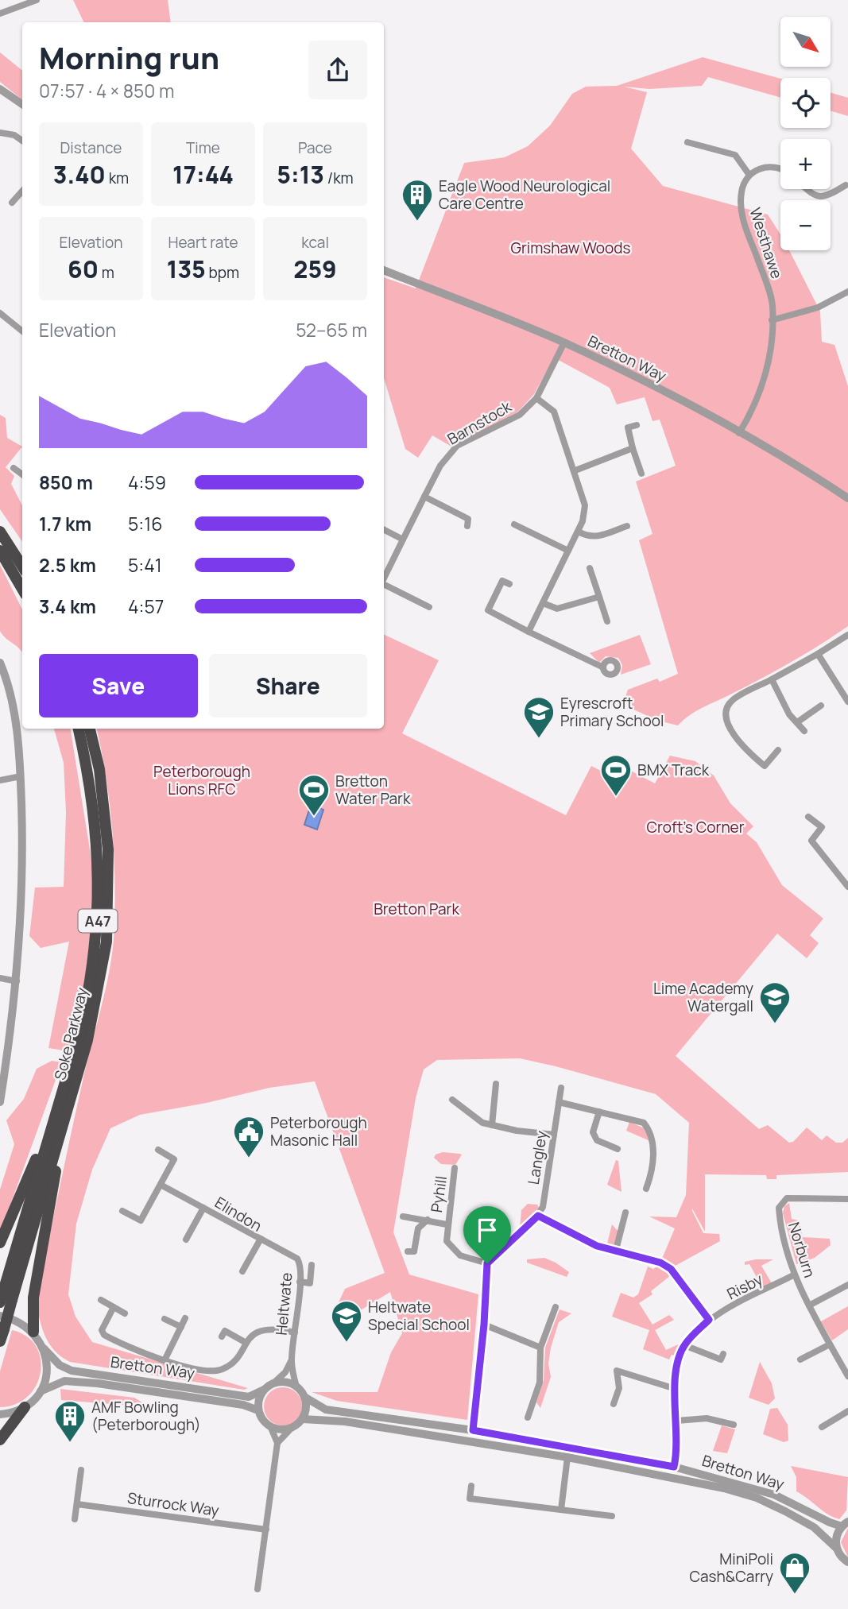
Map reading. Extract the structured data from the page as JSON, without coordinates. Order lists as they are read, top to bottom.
{
  "streets": {
    "highway": ["A47", "Soke Parkway"],
    "street": [
      "Westhawe",
      "Bretton Way",
      "Barnstock",
      "Langley",
      "Pyhill",
      "Elindon",
      "Norburn",
      "Risby",
      "Heltwate",
      "Sturrock Way"
    ]
  },
  "crossings": [
    ["Westhawe", "Bretton Way"],
    ["Bretton Way", "Barnstock"],
    ["Bretton Way", "Risby"],
    ["Bretton Way", "Heltwate"],
    ["A47", "Soke Parkway"],
    ["Elindon", "Heltwate"],
    ["Norburn", "Risby"]
  ],
  "parks": [
    "Grimshaw Woods",
    "Peterborough Lions RFC",
    "Croft's Corner",
    "Bretton Park"
  ],
  "places": {
    "building": ["Eagle Wood Neurological Care Centre", "AMF Bowling (Peterborough)"],
    "school or university": ["Eyrescroft Primary School", "Lime Academy Watergall", "Heltwate Special School"],
    "sports": ["BMX Track", "Bretton Water Park"],
    "public building": ["Peterborough Masonic Hall"],
    "shop": ["MiniPoli Cash&Carry"]
  },
  "north": "bottom right",
  "page": {
    "map_buttons": ["+", "−"],
    "heading": ["Morning run", "07:57 · 4 × 850 m"],
    "stats": [
      ["Distance", "3.40 km"],
      ["Time", "17:44"],
      ["Pace", "5:13 /km"],
      ["Elevation", "60 m"],
      ["Heart rate", "135 bpm"],
      ["kcal", "259"]
    ],
    "chart": ["Elevation", "52–65 m"],
    "list": [
      {
        "name": "850 m",
        "note": "4:59"
      },
      {
        "name": "1.7 km",
        "note": "5:16"
      },
      {
        "name": "2.5 km",
        "note": "5:41"
      },
      {
        "name": "3.4 km",
        "note": "4:57"
      }
    ],
    "buttons": ["Save", "Share"]
  }
}
